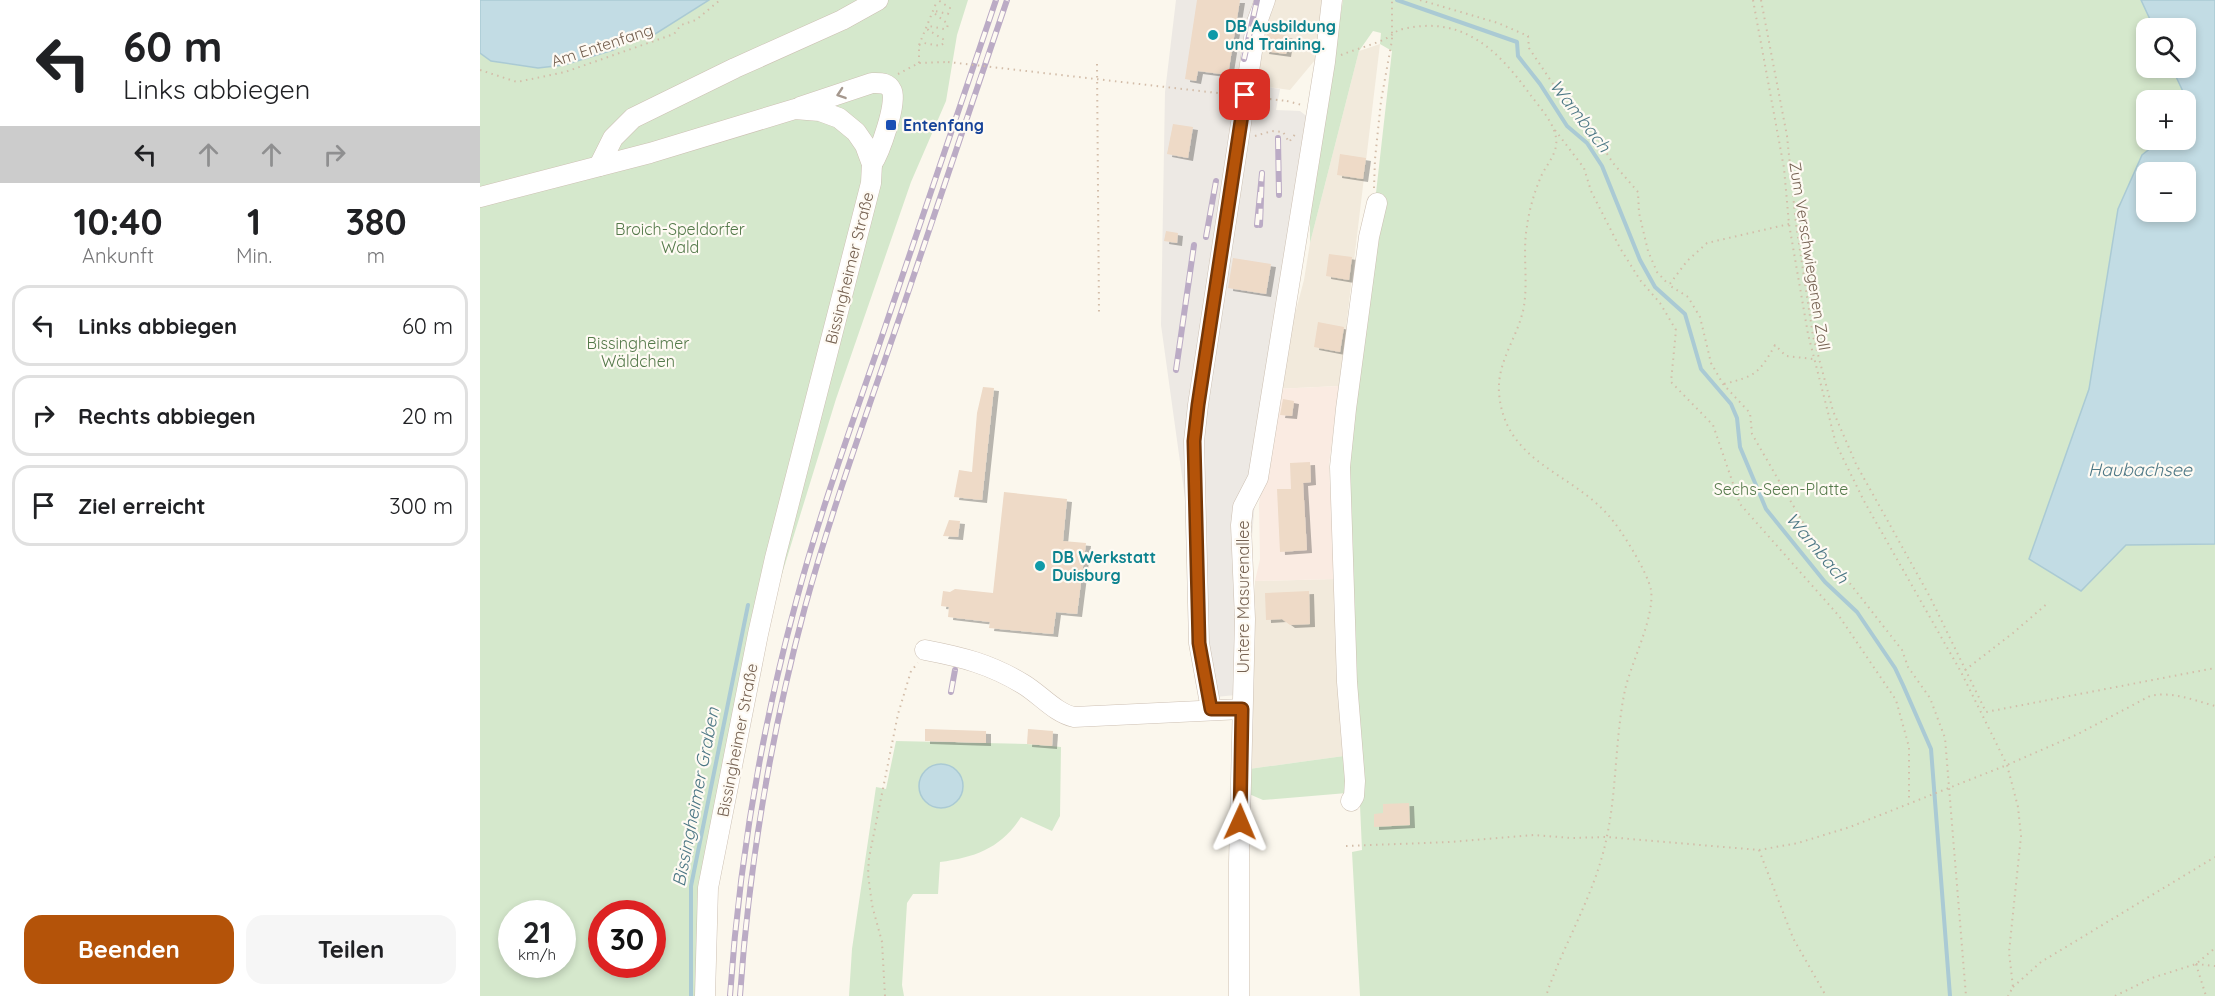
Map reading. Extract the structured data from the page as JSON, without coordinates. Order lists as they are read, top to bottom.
{
  "streets": {
    "street": ["Bissingheimer Straße", "Untere Masurenallee"],
    "path": ["Am Entenfang", "Zum Verschwiegenen Zoll"]
  },
  "water": ["Wambach", "Haubachsee", "Bissingheimer Graben"],
  "parks": ["Broich-Speldorfer Wald", "Bissingheimer Wäldchen", "Sechs-Seen-Platte"],
  "places": {
    "other": ["DB Ausbildung und Training.", "DB Werkstatt Duisburg"],
    "transit": ["Entenfang"]
  },
  "page": {
    "turn": ["60 m", "Links abbiegen"],
    "map_buttons": ["+", "−"],
    "eta": [
      "10:40",
      "Ankunft",
      "1",
      "Min.",
      "380",
      "m"
    ],
    "list": [
      {
        "name": "Links abbiegen",
        "value": "60 m"
      },
      {
        "name": "Rechts abbiegen",
        "value": "20 m"
      },
      {
        "name": "Ziel erreicht",
        "value": "300 m"
      }
    ],
    "speed": "21 km/h",
    "limit": "30",
    "buttons": ["Beenden", "Teilen"]
  }
}
